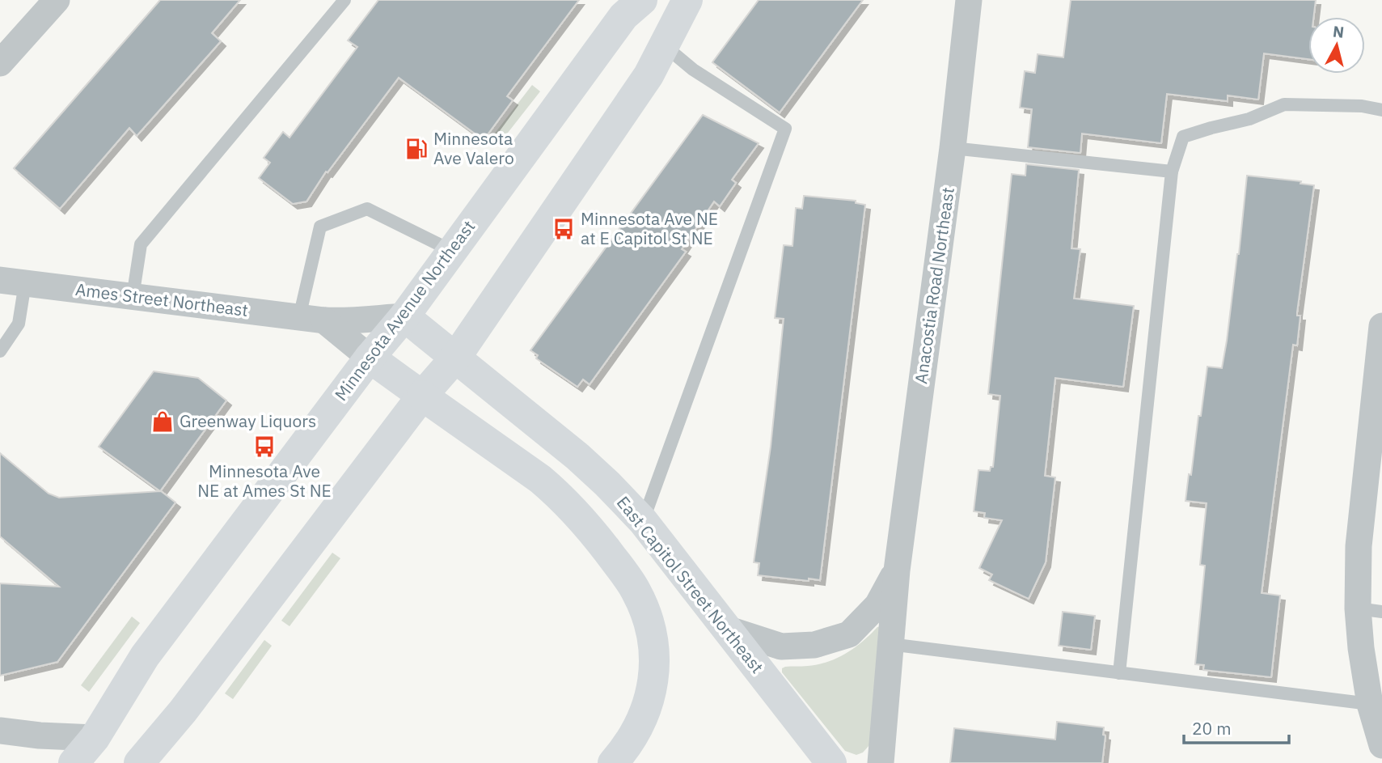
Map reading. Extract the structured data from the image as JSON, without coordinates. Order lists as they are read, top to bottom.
{
  "streets": {
    "main road": ["Minnesota Avenue Northeast", "East Capitol Street Northeast"],
    "street": ["Anacostia Road Northeast", "Ames Street Northeast"]
  },
  "crossings": [
    ["Anacostia Road Northeast", "East Capitol Street Northeast"],
    ["Ames Street Northeast", "Minnesota Avenue Northeast"]
  ],
  "places": {
    "fuel station": ["Minnesota Ave Valero"],
    "bus stop": ["Minnesota Ave NE at E Capitol St NE", "Minnesota Ave NE at Ames St NE"],
    "shop": ["Greenway Liquors"]
  },
  "scale_bar": "20 m",
  "north": "top"
}
